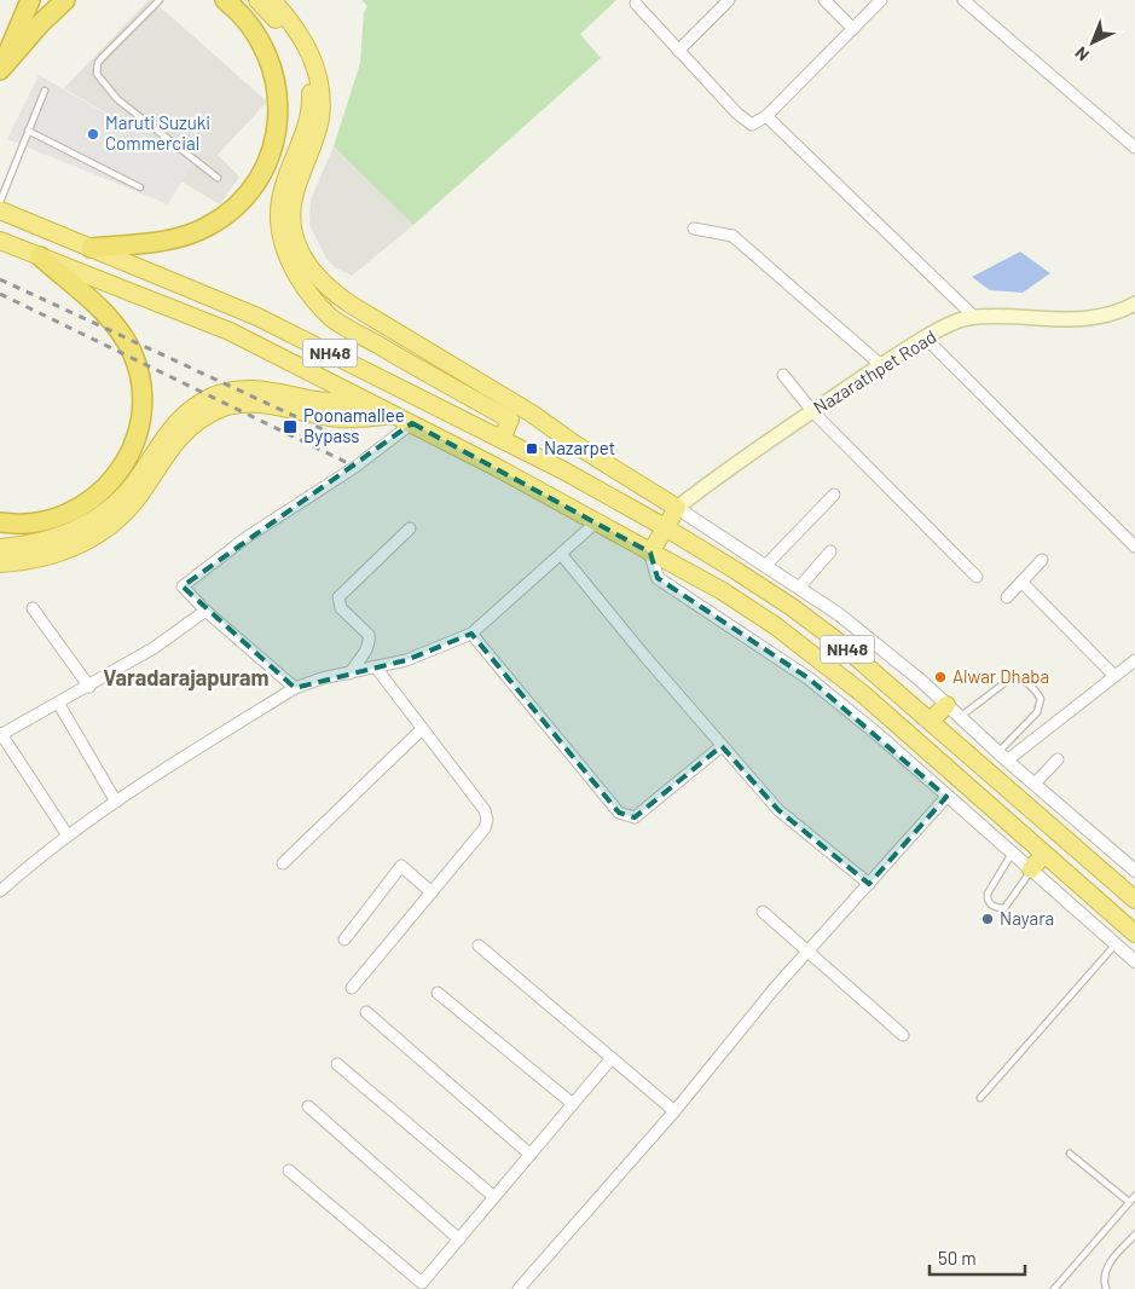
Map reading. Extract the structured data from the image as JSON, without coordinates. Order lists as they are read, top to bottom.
{
  "streets": {
    "highway": ["NH48"],
    "main road": ["Nazarathpet Road"]
  },
  "districts": ["Varadarajapuram"],
  "places": {
    "other": ["Maruti Suzuki Commercial", "Alwar Dhaba", "Nayara"],
    "transit": ["Poonamallee Bypass", "Nazarpet"]
  },
  "scale_bar": "50 m",
  "north": "bottom left"
}
